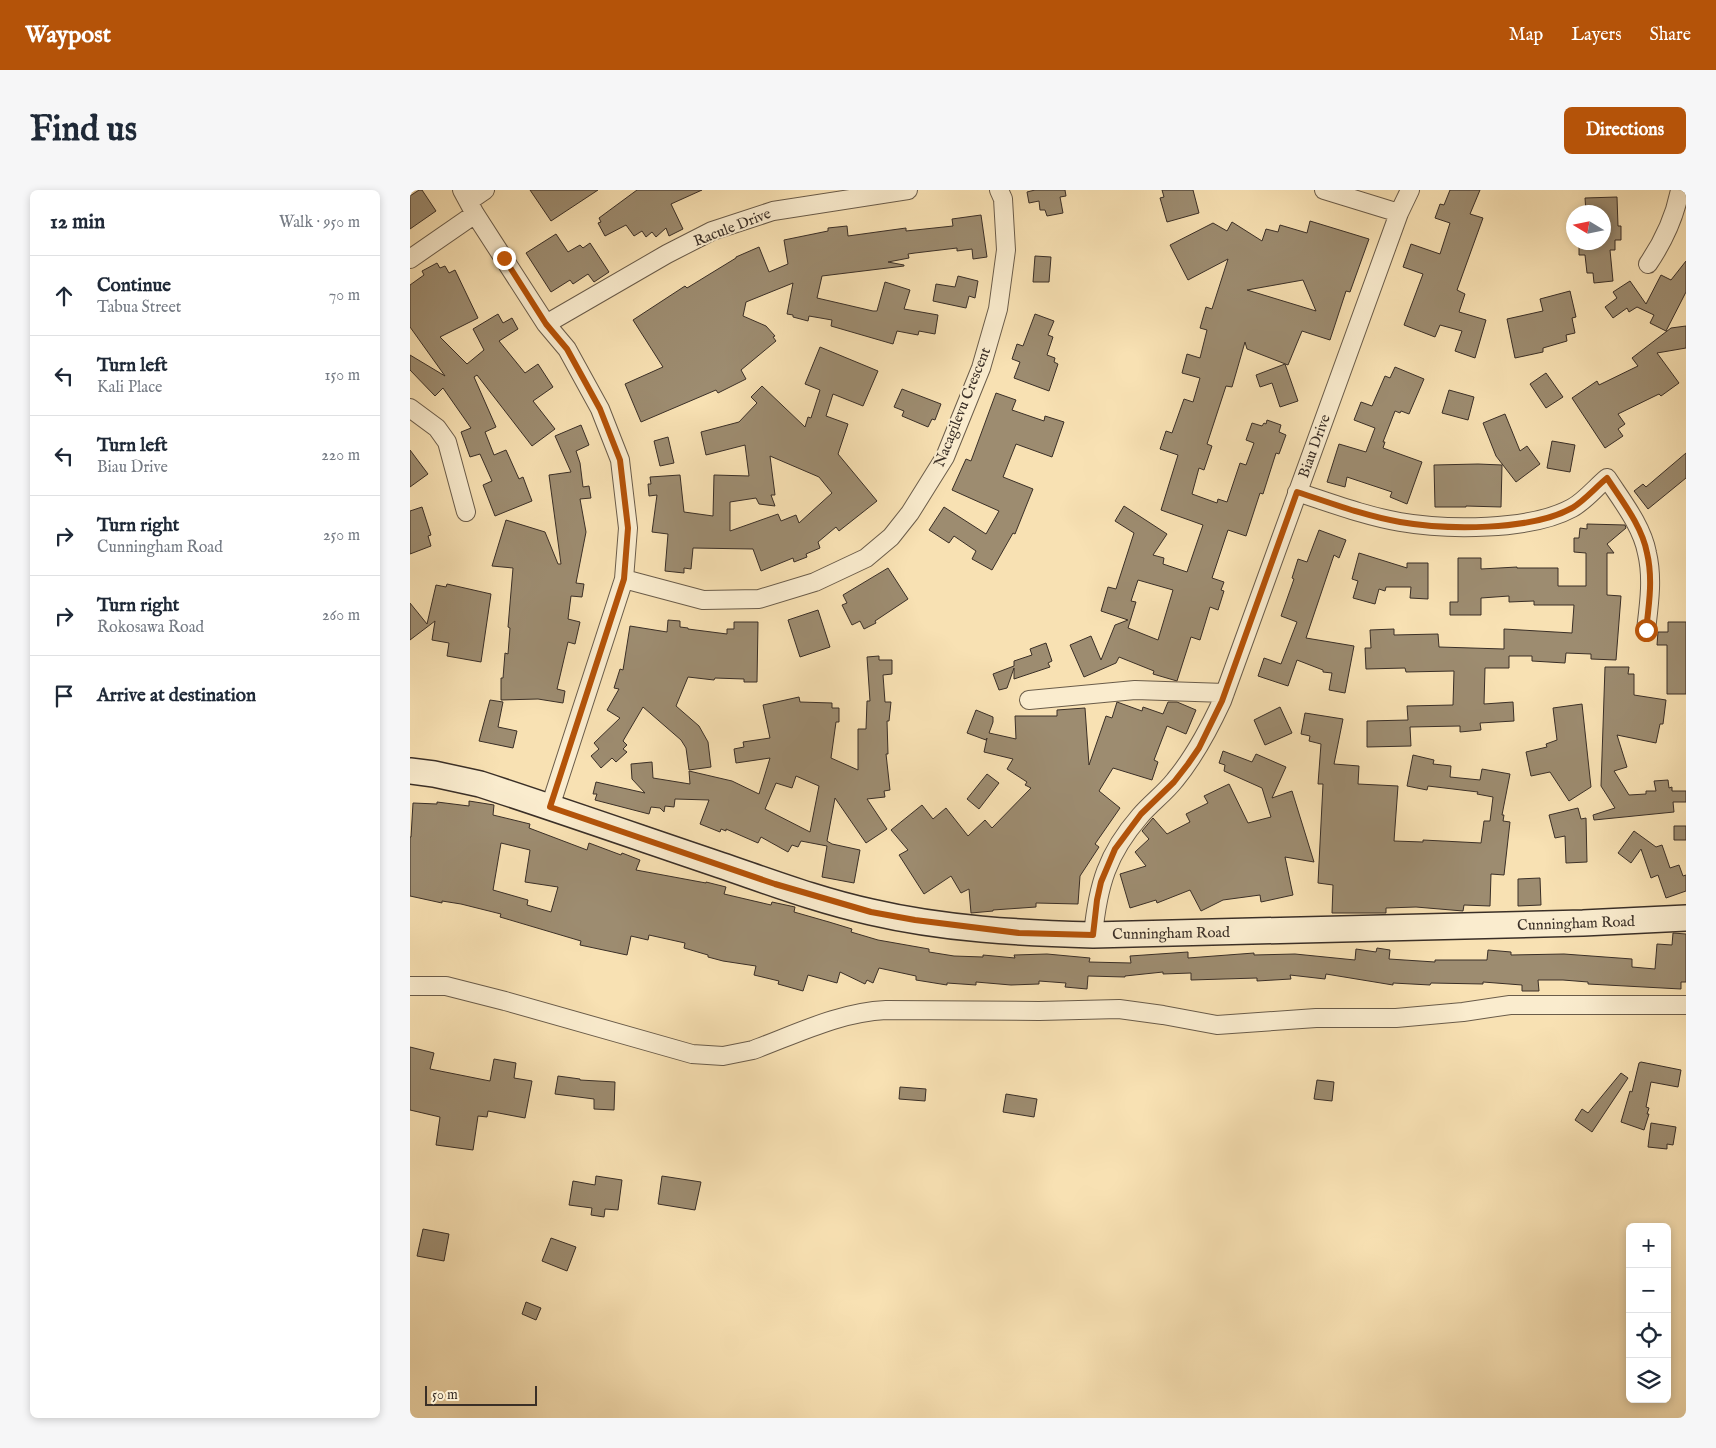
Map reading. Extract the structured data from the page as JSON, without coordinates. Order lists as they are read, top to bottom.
{
  "streets": {
    "main road": ["Cunningham Road"],
    "street": ["Racule Drive", "Nacagilevu Crescent", "Biau Drive"]
  },
  "crossings": [
    ["Biau Drive", "Cunningham Road"]
  ],
  "scale_bar": "50 m",
  "north": "left",
  "page": {
    "header": "Waypost",
    "nav": ["Map", "Layers", "Share"],
    "buttons": "Directions",
    "title": "Find us",
    "heading": ["12 min", "Walk · 950 m"],
    "list": [
      ["Continue", "Tabua Street", "70 m"],
      ["Turn left", "Kali Place", "150 m"],
      ["Turn left", "Biau Drive", "220 m"],
      ["Turn right", "Cunningham Road", "250 m"],
      ["Turn right", "Rokosawa Road", "260 m"],
      "Arrive at destination"
    ],
    "map_buttons": ["+", "−"],
    "scale": "50 m"
  }
}
